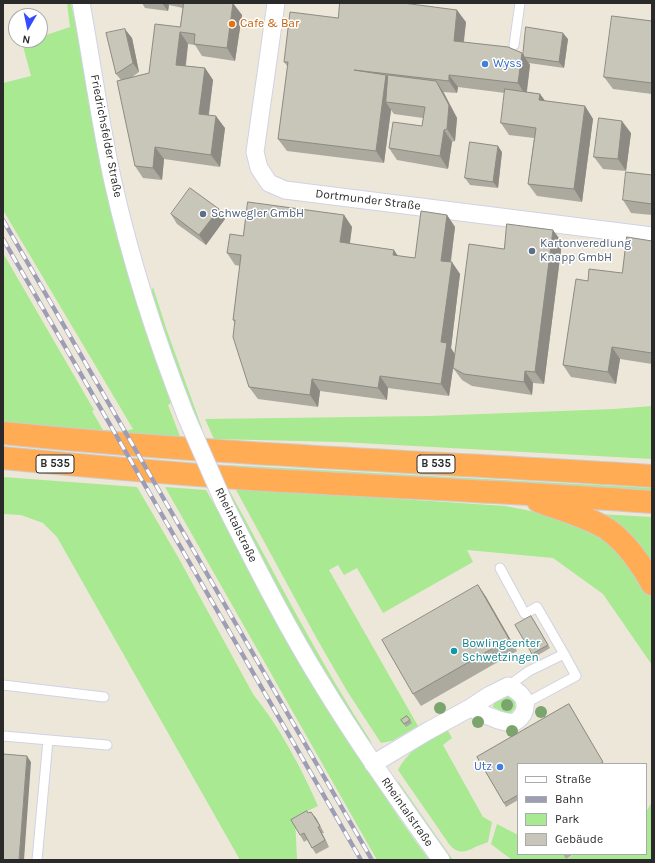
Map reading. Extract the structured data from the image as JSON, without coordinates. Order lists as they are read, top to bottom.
{
  "streets": {
    "highway": ["B 535"],
    "street": ["Friedrichsfelder Straße", "Dortmunder Straße", "Rheintalstraße"]
  },
  "crossings": [
    ["Friedrichsfelder Straße", "Rheintalstraße"]
  ],
  "places": [
    "Cafe & Bar",
    "Wyss",
    "Schwegler GmbH",
    "Kartonveredlung Knapp GmbH",
    "Bowlingcenter Schwetzingen",
    "Utz"
  ],
  "legend": [
    "Straße",
    "Bahn",
    "Park",
    "Gebäude"
  ],
  "north": "bottom"
}
